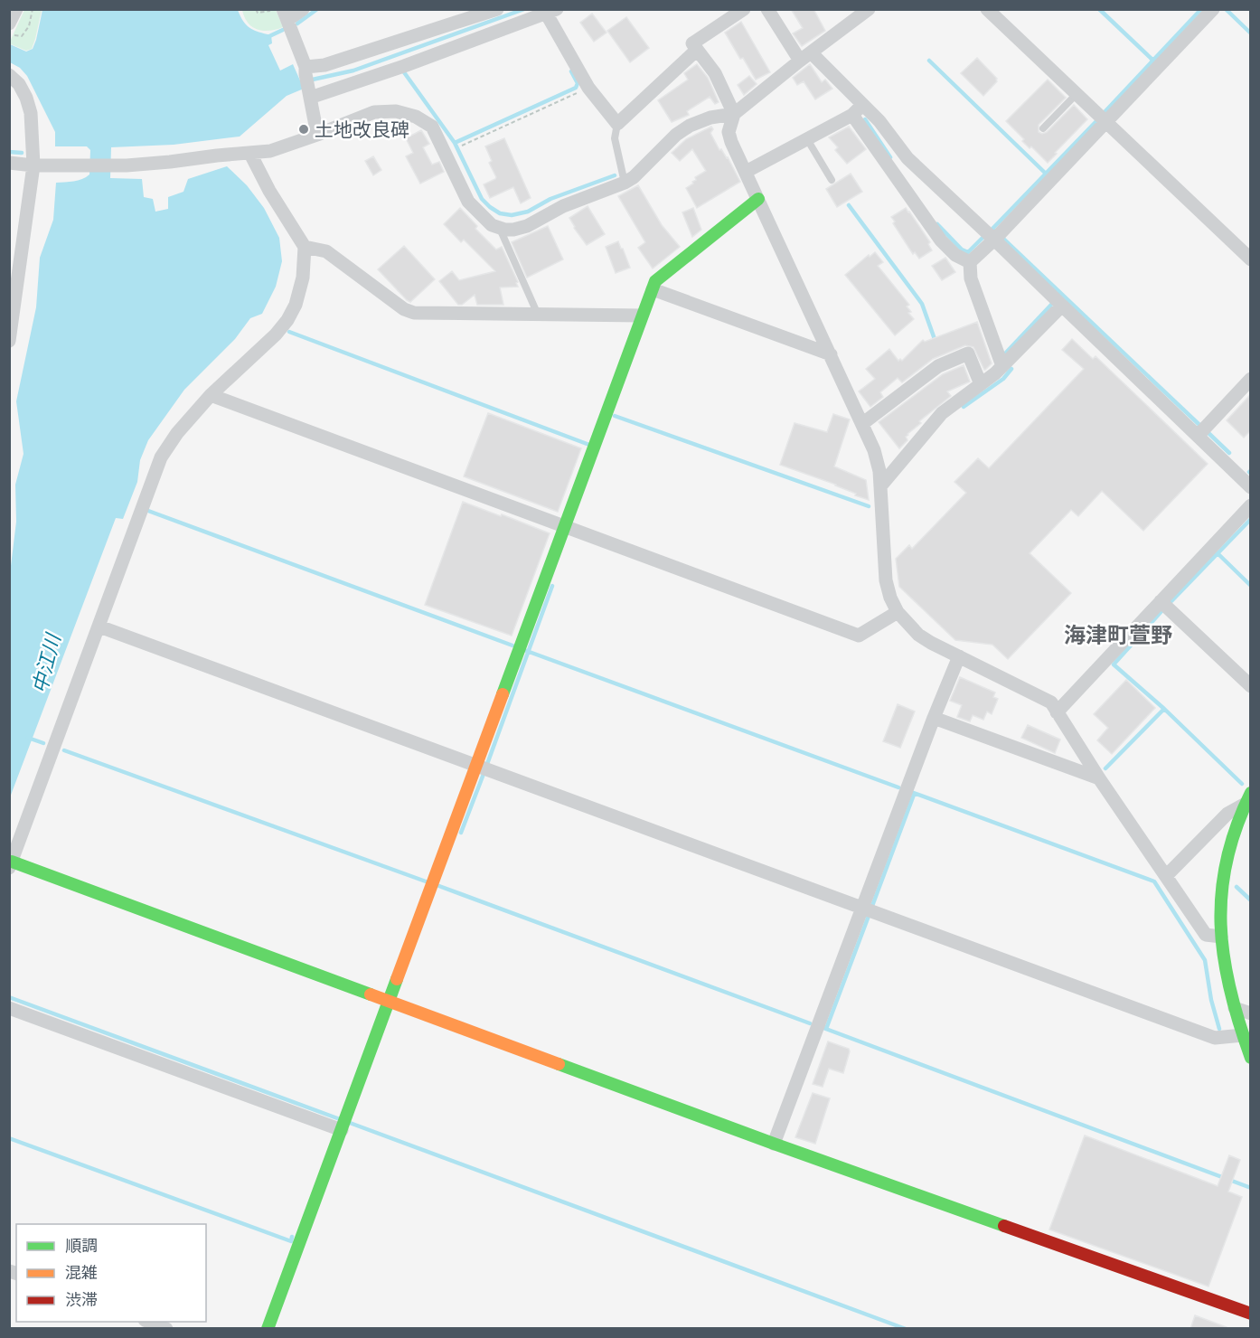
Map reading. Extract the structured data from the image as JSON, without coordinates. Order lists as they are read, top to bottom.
{
  "districts": ["海津町萱野"],
  "water": ["中江川"],
  "places": ["土地改良碑"],
  "legend": ["順調", "混雑", "渋滞"]
}
